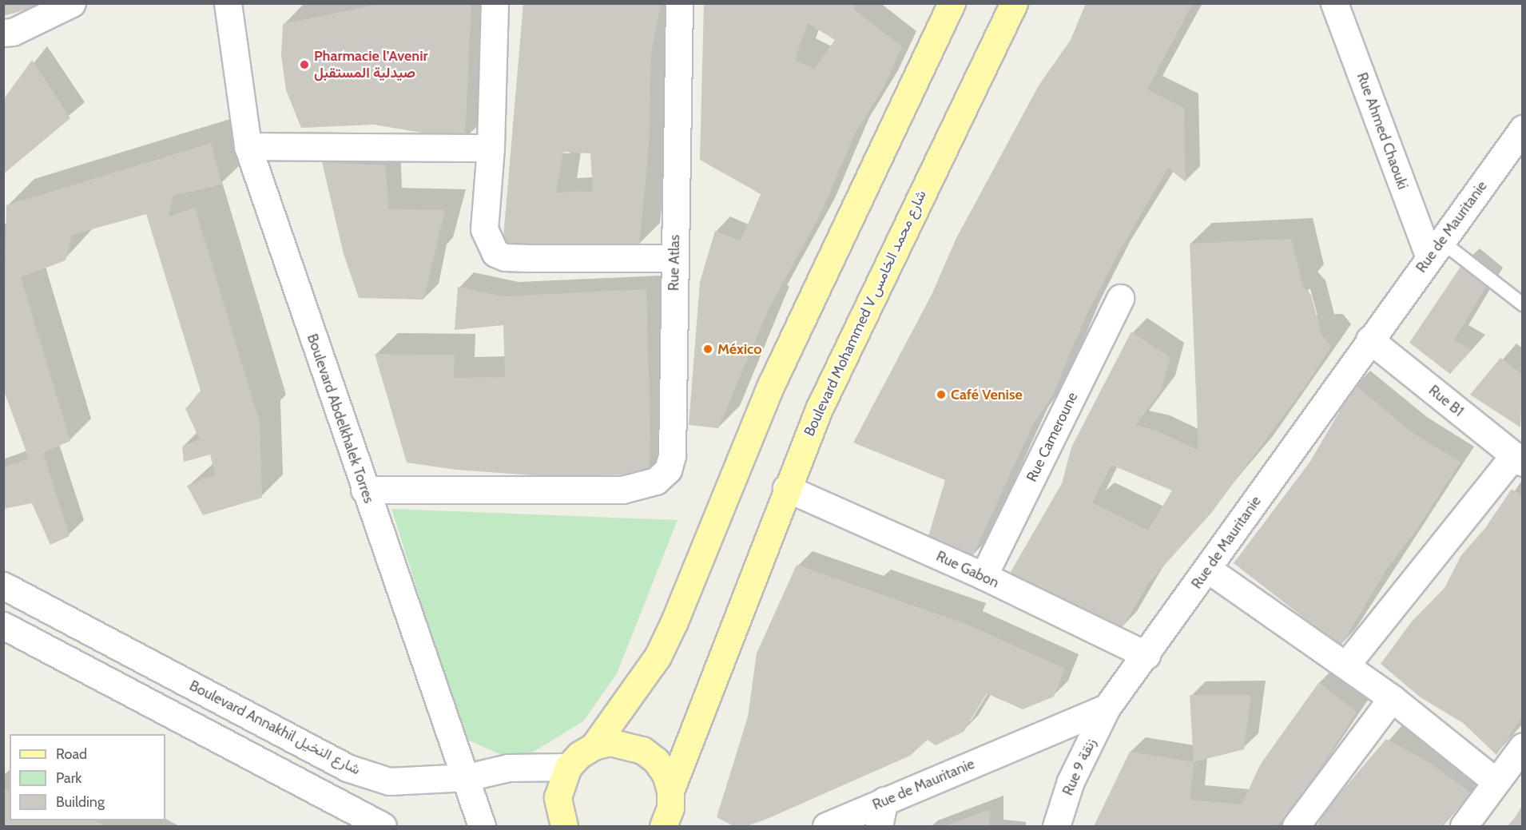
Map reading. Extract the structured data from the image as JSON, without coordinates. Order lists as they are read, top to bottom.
{
  "streets": {
    "main road": ["Boulevard Mohammed V شارع محمد الخامس"],
    "street": [
      "Rue Ahmed Chaouki",
      "Rue de Mauritanie",
      "Rue Atlas",
      "Rue B1",
      "Boulevard Abdelkhalek Torres",
      "Rue Cameroune",
      "Rue Gabon",
      "Boulevard Annakhil شارع النخيل",
      "Rue 9 زنقة"
    ]
  },
  "crossings": [
    ["Rue Ahmed Chaouki", "Rue de Mauritanie"],
    ["Rue de Mauritanie", "Rue B1"],
    ["Rue de Mauritanie", "Rue Gabon"],
    ["Rue de Mauritanie", "Rue 9 زنقة"],
    ["Rue Atlas", "Boulevard Abdelkhalek Torres"],
    ["Boulevard Mohammed V شارع محمد الخامس", "Rue Gabon"],
    ["Boulevard Abdelkhalek Torres", "Boulevard Annakhil شارع النخيل"],
    ["Rue Cameroune", "Rue Gabon"]
  ],
  "places": ["Pharmacie l’Avenir صيدلية المستقبل", "México", "Café Venise"],
  "legend": ["Road", "Park", "Building"]
}
